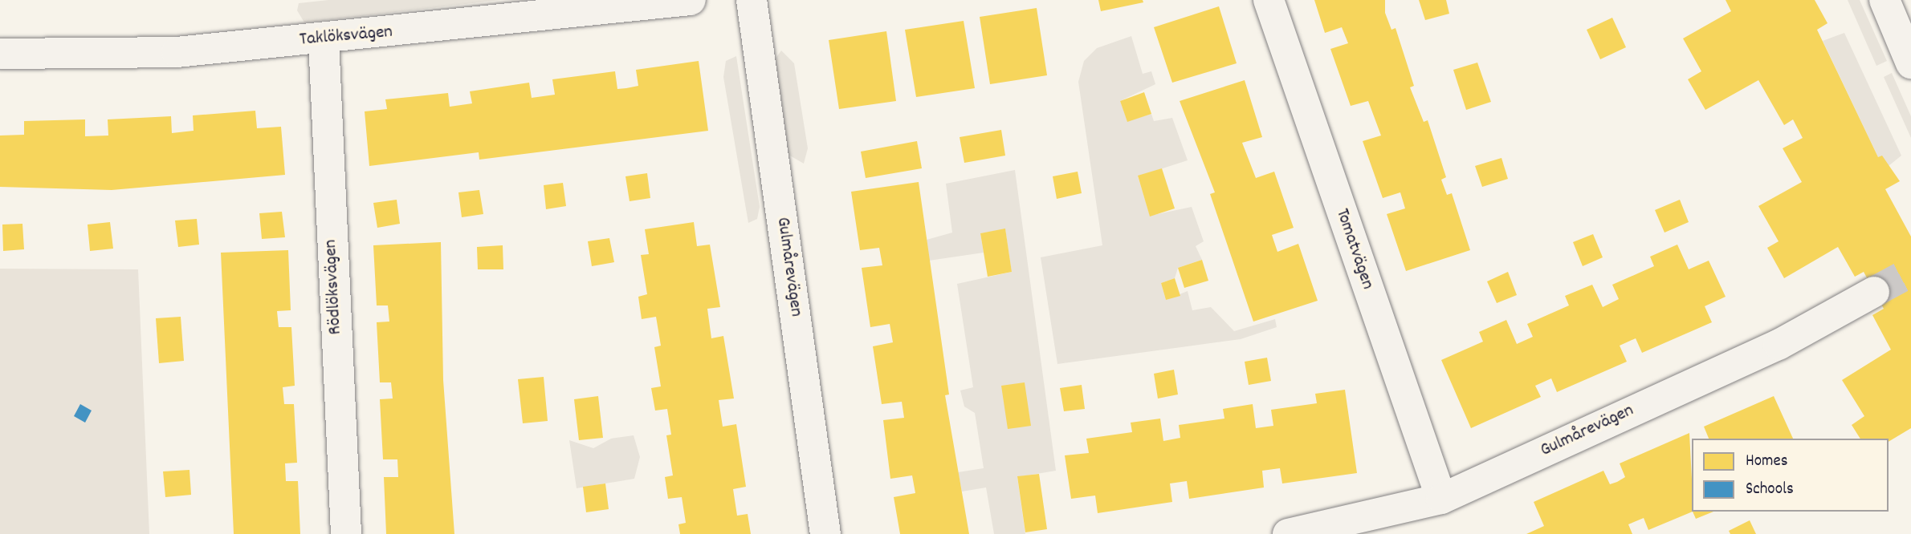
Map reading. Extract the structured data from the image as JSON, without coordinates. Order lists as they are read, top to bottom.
{
  "streets": {
    "street": [
      "Taklöksvägen",
      "Tomatvägen",
      "Gulmårevägen",
      "Rödlöksvägen"
    ]
  },
  "crossings": [
    ["Taklöksvägen", "Rödlöksvägen"],
    ["Tomatvägen", "Gulmårevägen"]
  ],
  "legend": ["Homes", "Schools"]
}
